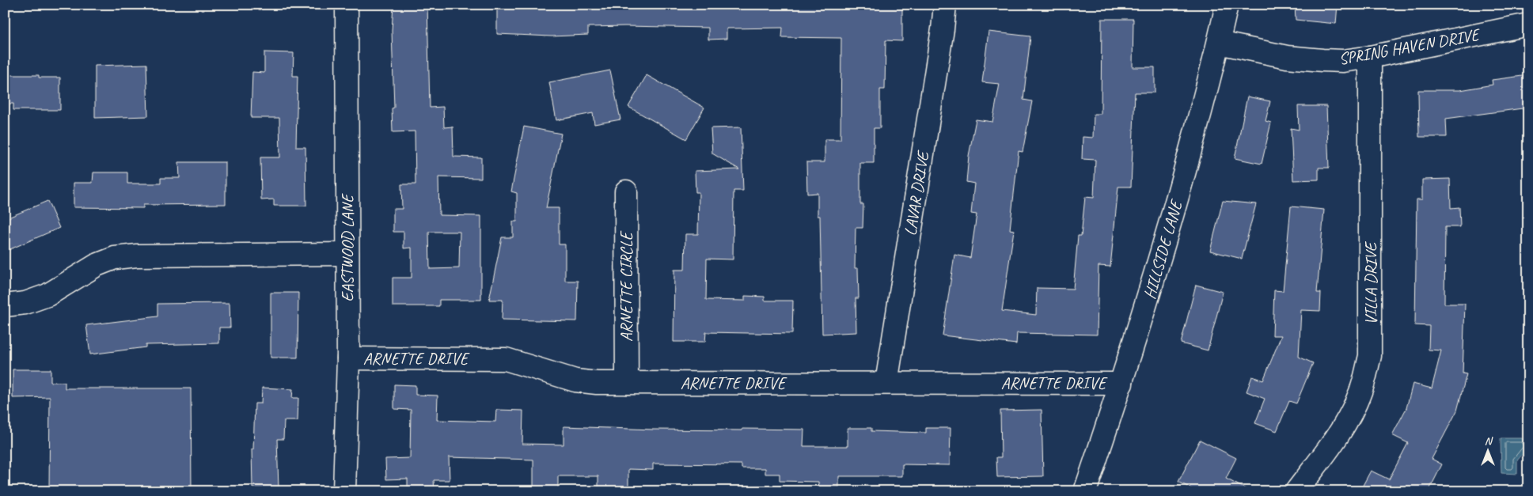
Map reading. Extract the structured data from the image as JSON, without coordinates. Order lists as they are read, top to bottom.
{
  "streets": {
    "street": [
      "SPRING HAVEN DRIVE",
      "LAVAR DRIVE",
      "EASTWOOD LANE",
      "HILLSIDE LANE",
      "VILLA DRIVE",
      "ARNETTE CIRCLE",
      "ARNETTE DRIVE"
    ]
  },
  "crossings": [
    ["SPRING HAVEN DRIVE", "HILLSIDE LANE"],
    ["SPRING HAVEN DRIVE", "VILLA DRIVE"],
    ["LAVAR DRIVE", "ARNETTE DRIVE"],
    ["EASTWOOD LANE", "ARNETTE DRIVE"],
    ["HILLSIDE LANE", "ARNETTE DRIVE"],
    ["ARNETTE CIRCLE", "ARNETTE DRIVE"]
  ],
  "north": "top"
}
